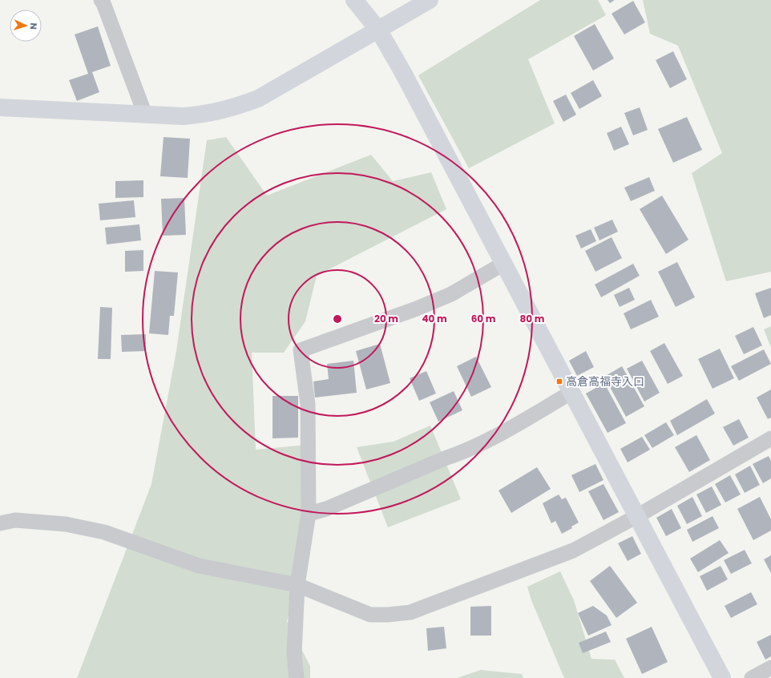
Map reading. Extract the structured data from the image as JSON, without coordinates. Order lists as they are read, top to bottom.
{
  "places": {
    "transit": ["高倉高福寺入口"]
  },
  "north": "right",
  "rings": [
    "20 m",
    "40 m",
    "60 m",
    "80 m"
  ]
}
